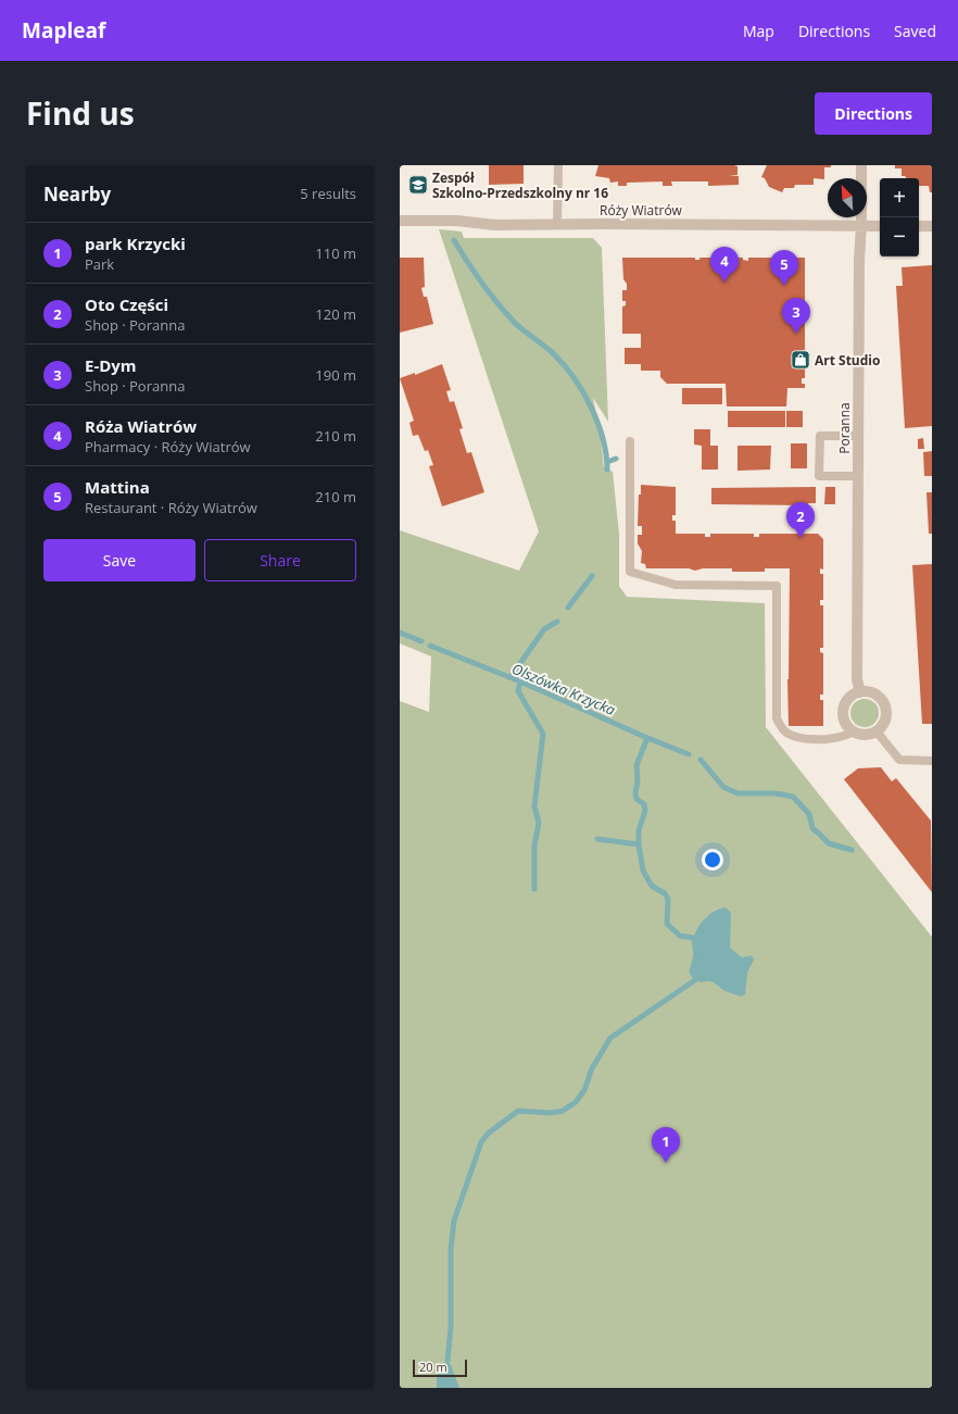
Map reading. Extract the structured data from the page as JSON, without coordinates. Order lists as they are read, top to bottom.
{
  "streets": {
    "street": ["Róży Wiatrów", "Poranna"]
  },
  "crossings": [
    ["Róży Wiatrów", "Poranna"]
  ],
  "water": ["Olszówka Krzycka"],
  "places": {
    "school or university": ["Zespół Szkolno-Przedszkolny nr 16"],
    "shop": ["Art Studio"]
  },
  "scale_bar": "20 m",
  "north": "top left",
  "page": {
    "header": "Mapleaf",
    "nav": ["Map", "Directions", "Saved"],
    "title": "Find us",
    "buttons": [
      "Directions",
      ["Save", "Share"]
    ],
    "heading": ["Nearby", "5 results"],
    "map_buttons": ["+", "−"],
    "list": [
      {
        "mark": "1",
        "name": "park Krzycki",
        "note": "Park",
        "value": "110 m"
      },
      {
        "mark": "2",
        "name": "Oto Części",
        "note": "Shop · Poranna",
        "value": "120 m"
      },
      {
        "mark": "3",
        "name": "E-Dym",
        "note": "Shop · Poranna",
        "value": "190 m"
      },
      {
        "mark": "4",
        "name": "Róża Wiatrów",
        "note": "Pharmacy · Róży Wiatrów",
        "value": "210 m"
      },
      {
        "mark": "5",
        "name": "Mattina",
        "note": "Restaurant · Róży Wiatrów",
        "value": "210 m"
      }
    ],
    "pins": [
      "4",
      "5",
      "3",
      "2",
      "1"
    ],
    "scale": "20 m"
  }
}
